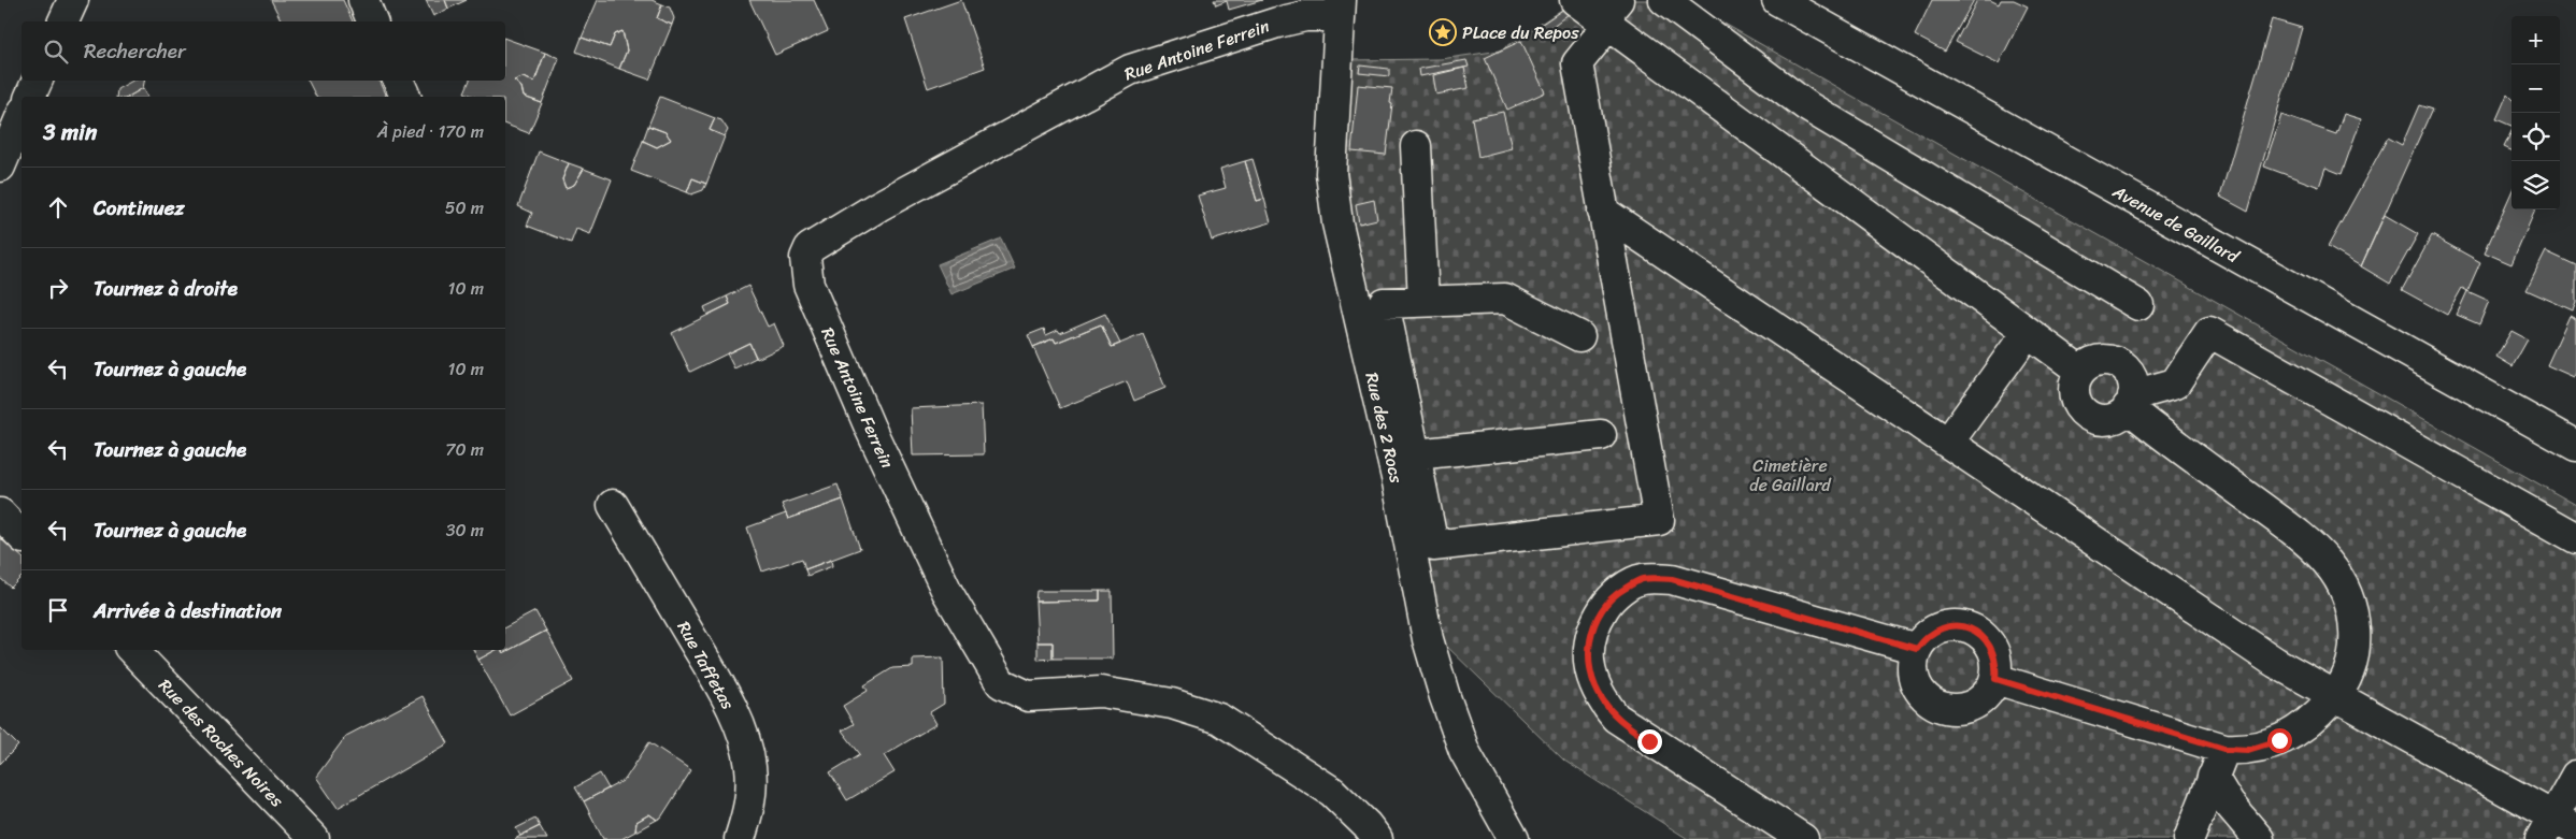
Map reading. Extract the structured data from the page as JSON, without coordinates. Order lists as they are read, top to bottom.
{
  "streets": {
    "street": [
      "Rue Antoine Ferrein",
      "Avenue de Gaillard",
      "Rue des 2 Rocs",
      "Rue Taffetas",
      "Rue des Roches Noires"
    ]
  },
  "crossings": [
    ["Rue Antoine Ferrein", "Rue des 2 Rocs"]
  ],
  "parks": ["Cimetière de Gaillard"],
  "places": {
    "place": ["PLace du Repos"]
  },
  "page": {
    "map_buttons": ["+", "−"],
    "search": "Rechercher",
    "heading": ["3 min", "À pied · 170 m"],
    "list": [
      ["Continuez", "50 m"],
      ["Tournez à droite", "10 m"],
      ["Tournez à gauche", "10 m"],
      ["Tournez à gauche", "70 m"],
      ["Tournez à gauche", "30 m"],
      "Arrivée à destination"
    ]
  }
}
